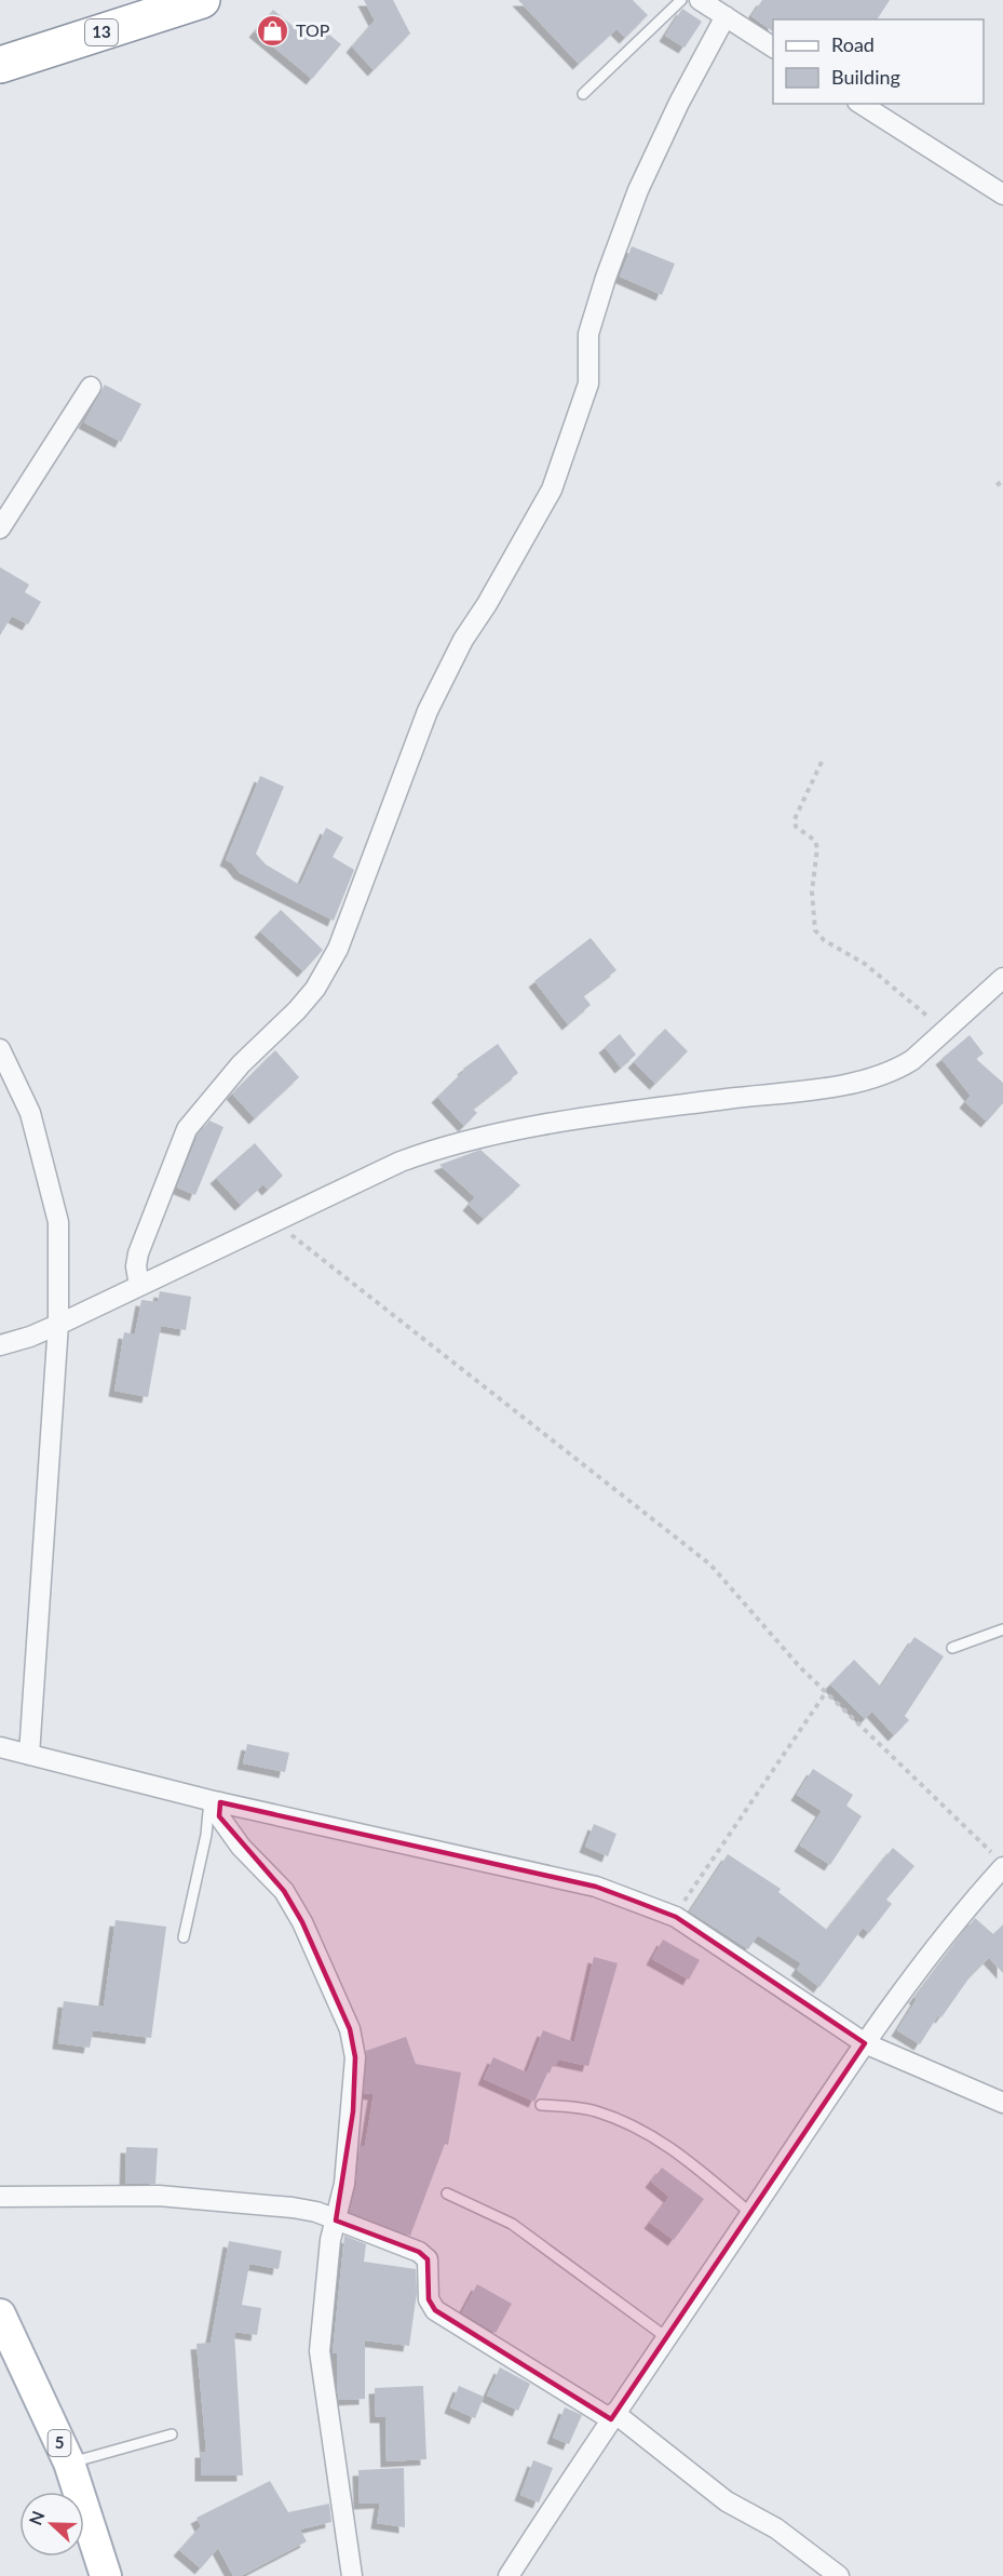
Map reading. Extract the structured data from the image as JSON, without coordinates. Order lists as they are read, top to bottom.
{
  "streets": {
    "highway": ["13"],
    "main road": ["5"]
  },
  "places": {
    "shop": ["TOP"]
  },
  "legend": ["Road", "Building"],
  "north": "left"
}
